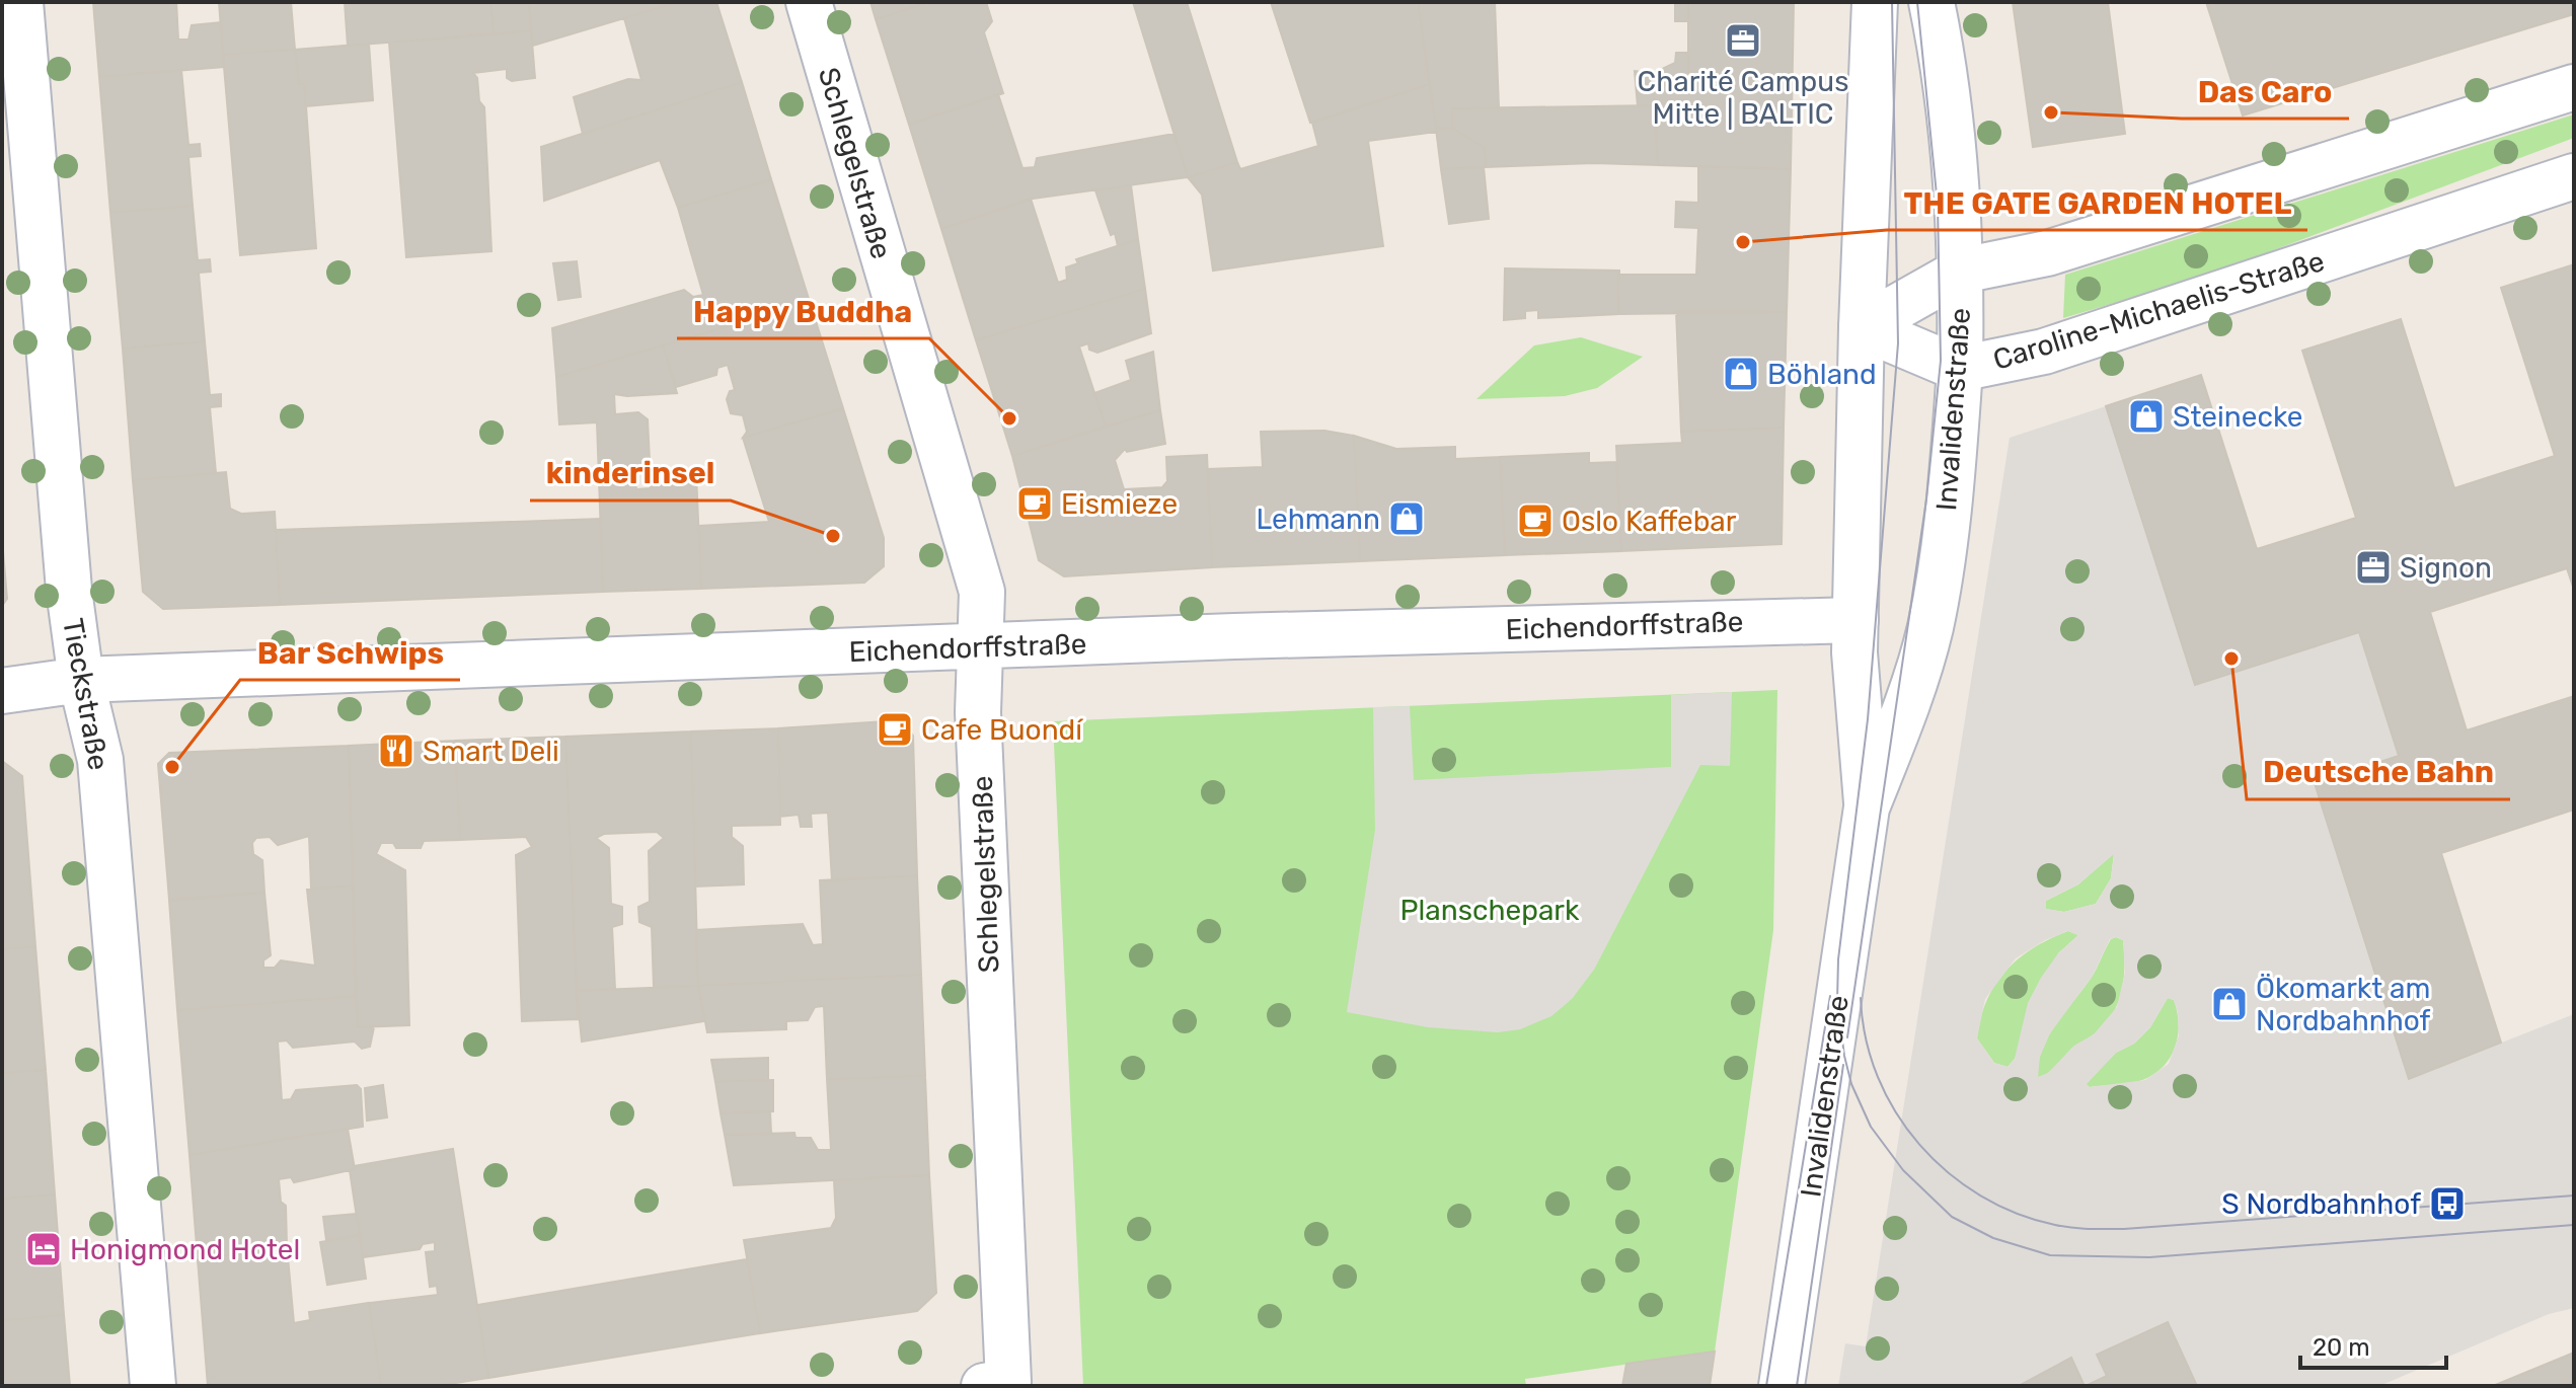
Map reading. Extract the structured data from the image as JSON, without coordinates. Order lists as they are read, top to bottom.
{
  "streets": {
    "street": [
      "Schlegelstraße",
      "Caroline-Michaelis-Straße",
      "Invalidenstraße",
      "Eichendorffstraße",
      "Tieckstraße"
    ]
  },
  "crossings": [
    ["Schlegelstraße", "Eichendorffstraße"],
    ["Caroline-Michaelis-Straße", "Invalidenstraße"],
    ["Invalidenstraße", "Eichendorffstraße"],
    ["Eichendorffstraße", "Tieckstraße"]
  ],
  "parks": ["Planschepark"],
  "places": {
    "office": ["Charité Campus Mitte | BALTIC", "Signon"],
    "other": [
      "Das Caro",
      "THE GATE GARDEN HOTEL",
      "Happy Buddha",
      "kinderinsel",
      "Deutsche Bahn",
      "Bar Schwips"
    ],
    "shop": [
      "Böhland",
      "Steinecke",
      "Lehmann",
      "Ökomarkt am Nordbahnhof"
    ],
    "cafe": ["Eismieze", "Oslo Kaffebar", "Cafe Buondí"],
    "restaurant": ["Smart Deli"],
    "bus stop": ["S Nordbahnhof"],
    "hotel": ["Honigmond Hotel"]
  },
  "scale_bar": "20 m"
}
